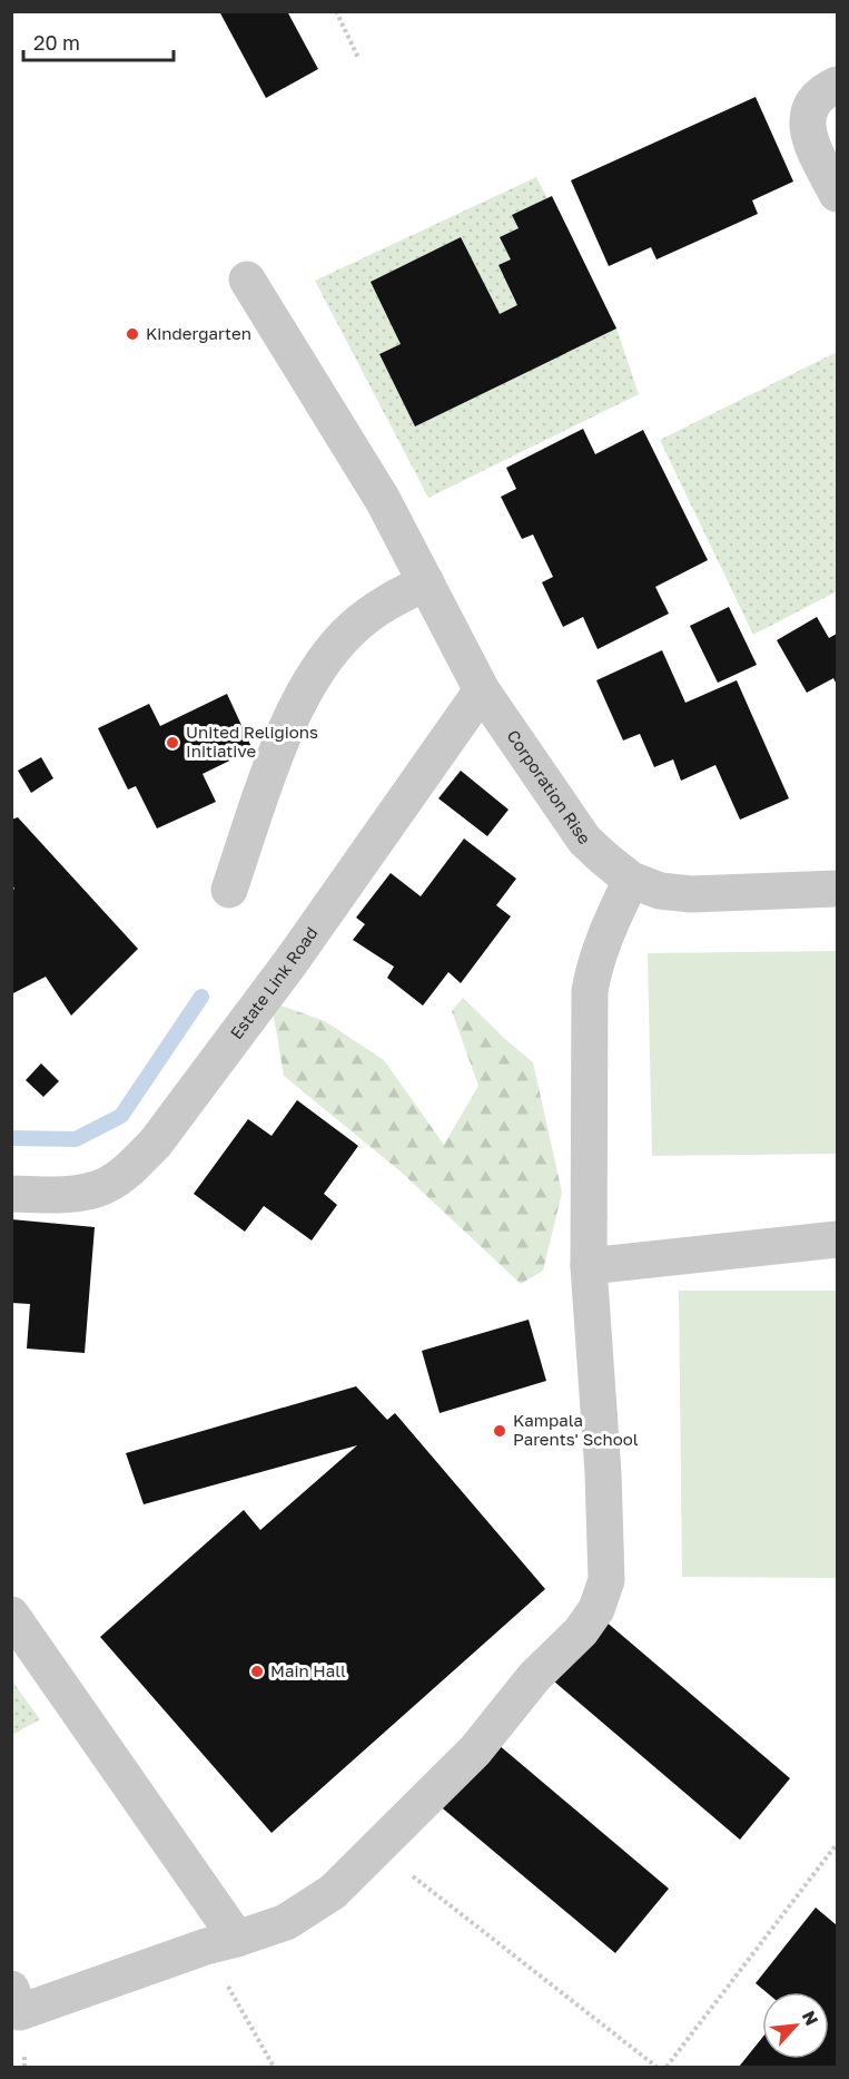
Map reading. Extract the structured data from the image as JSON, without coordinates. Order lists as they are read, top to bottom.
{
  "streets": {
    "street": ["Corporation Rise", "Estate Link Road"]
  },
  "crossings": [
    ["Corporation Rise", "Estate Link Road"]
  ],
  "places": [
    "Kindergarten",
    "United Religions Initiative",
    "Kampala Parents' School",
    "Main Hall"
  ],
  "scale_bar": "20 m",
  "north": "top right"
}
